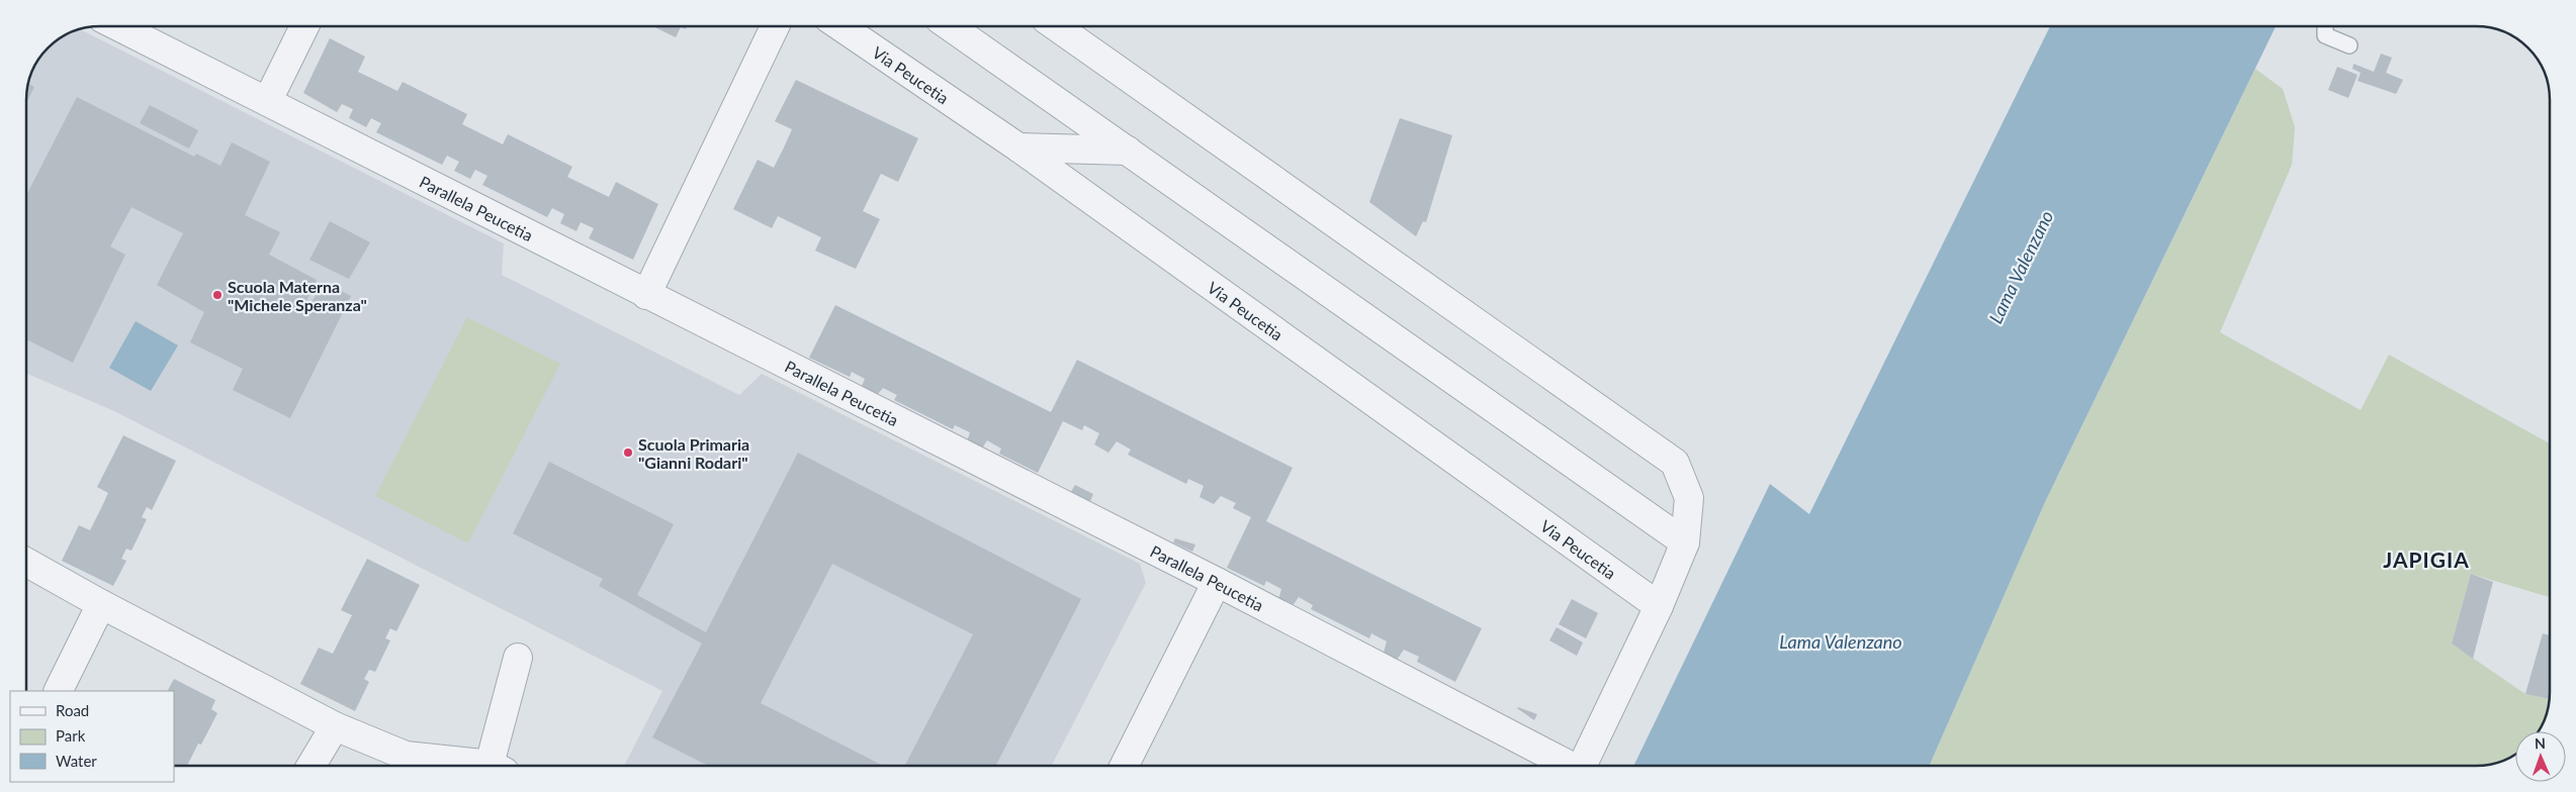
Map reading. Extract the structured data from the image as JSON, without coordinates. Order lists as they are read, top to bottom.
{
  "streets": {
    "street": ["Via Peucetia", "Parallela Peucetia"]
  },
  "districts": ["JAPIGIA"],
  "water": ["Lama Valenzano"],
  "places": ["Scuola Materna \"Michele Speranza\"", "Scuola Primaria \"Gianni Rodari\""],
  "legend": ["Road", "Park", "Water"],
  "north": "top"
}
